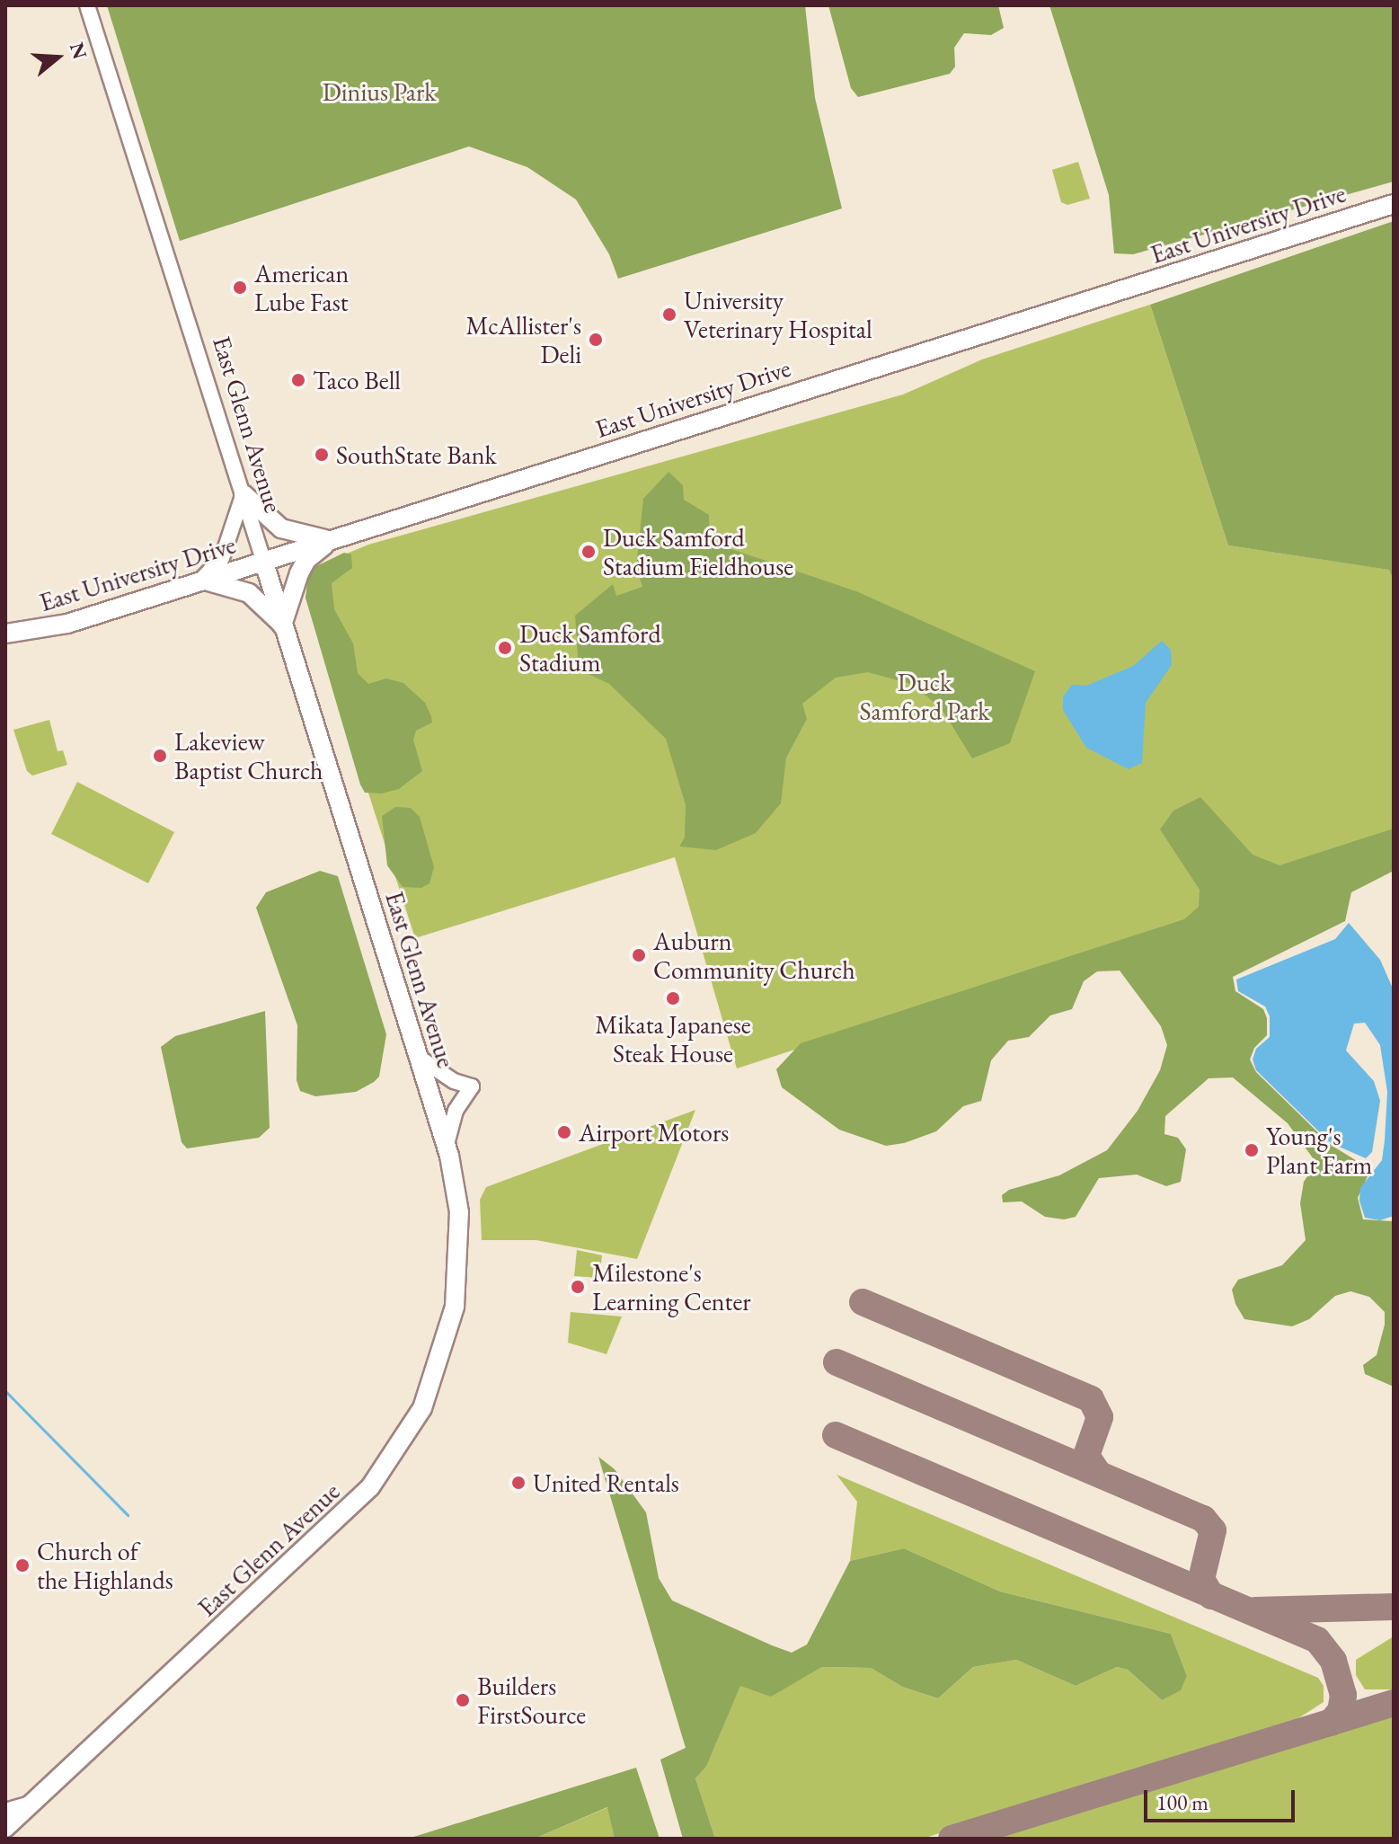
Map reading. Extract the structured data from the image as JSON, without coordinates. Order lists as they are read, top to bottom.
{
  "streets": {
    "main road": ["East University Drive", "East Glenn Avenue"]
  },
  "crossings": [
    ["East University Drive", "East Glenn Avenue"]
  ],
  "parks": ["Dinius Park", "Duck Samford Park"],
  "places": [
    "American Lube Fast",
    "University Veterinary Hospital",
    "McAllister's Deli",
    "Taco Bell",
    "SouthState Bank",
    "Duck Samford Stadium Fieldhouse",
    "Duck Samford Stadium",
    "Lakeview Baptist Church",
    "Auburn Community Church",
    "Mikata Japanese Steak House",
    "Airport Motors",
    "Young's Plant Farm",
    "Milestone's Learning Center",
    "United Rentals",
    "Church of the Highlands",
    "Builders FirstSource"
  ],
  "scale_bar": "100 m",
  "north": "right"
}
